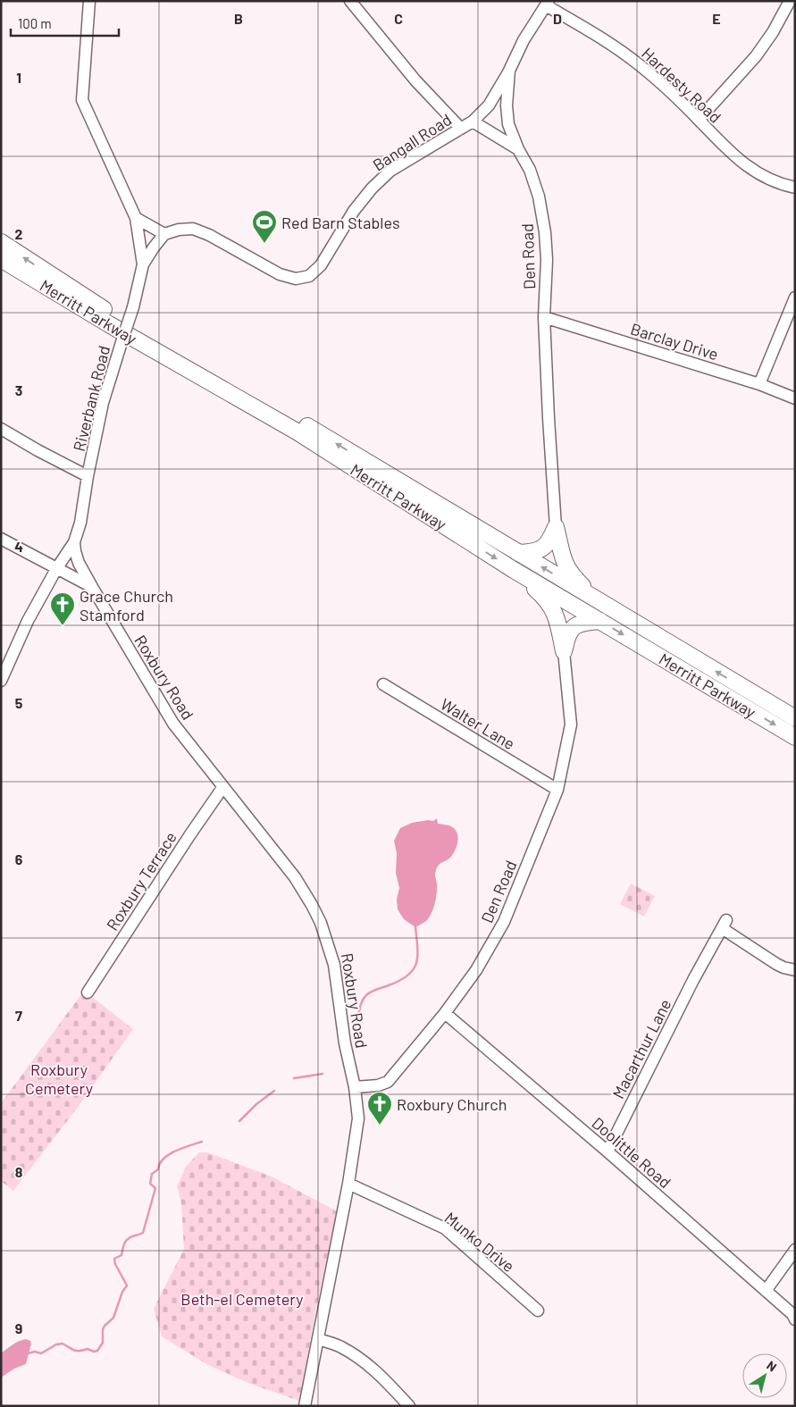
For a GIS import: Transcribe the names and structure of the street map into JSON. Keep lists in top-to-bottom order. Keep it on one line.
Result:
{"streets":{"highway":["Merritt Parkway"],"street":["Hardesty Road","Bangall Road","Den Road","Barclay Drive","Riverbank Road","Roxbury Road","Walter Lane","Roxbury Terrace","Macarthur Lane","Doolittle Road","Munko Drive"]},"crossings":[["Hardesty Road","Den Road"],["Bangall Road","Den Road"],["Bangall Road","Riverbank Road"],["Den Road","Barclay Drive"],["Den Road","Roxbury Road"],["Den Road","Walter Lane"],["Den Road","Doolittle Road"],["Riverbank Road","Roxbury Road"],["Roxbury Road","Roxbury Terrace"],["Roxbury Road","Munko Drive"],["Macarthur Lane","Doolittle Road"]],"parks":["Roxbury Cemetery","Beth-el Cemetery"],"places":{"sports":["Red Barn Stables"],"church":["Grace Church Stamford","Roxbury Church"]},"scale_bar":"100 m","north":"top right","grid":{"columns":["B","C","D","E"],"rows":["1","2","3","4","5","6","7","8","9"]}}
